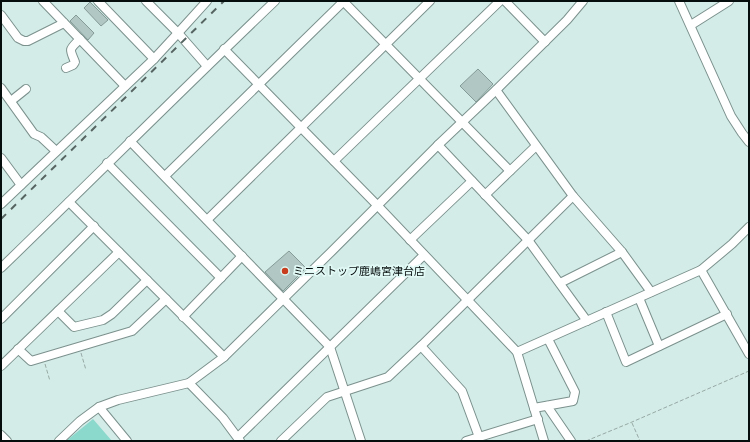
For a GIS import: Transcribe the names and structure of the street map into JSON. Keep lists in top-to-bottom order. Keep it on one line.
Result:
{"places":["ミニストップ鹿嶋宮津台店"]}
